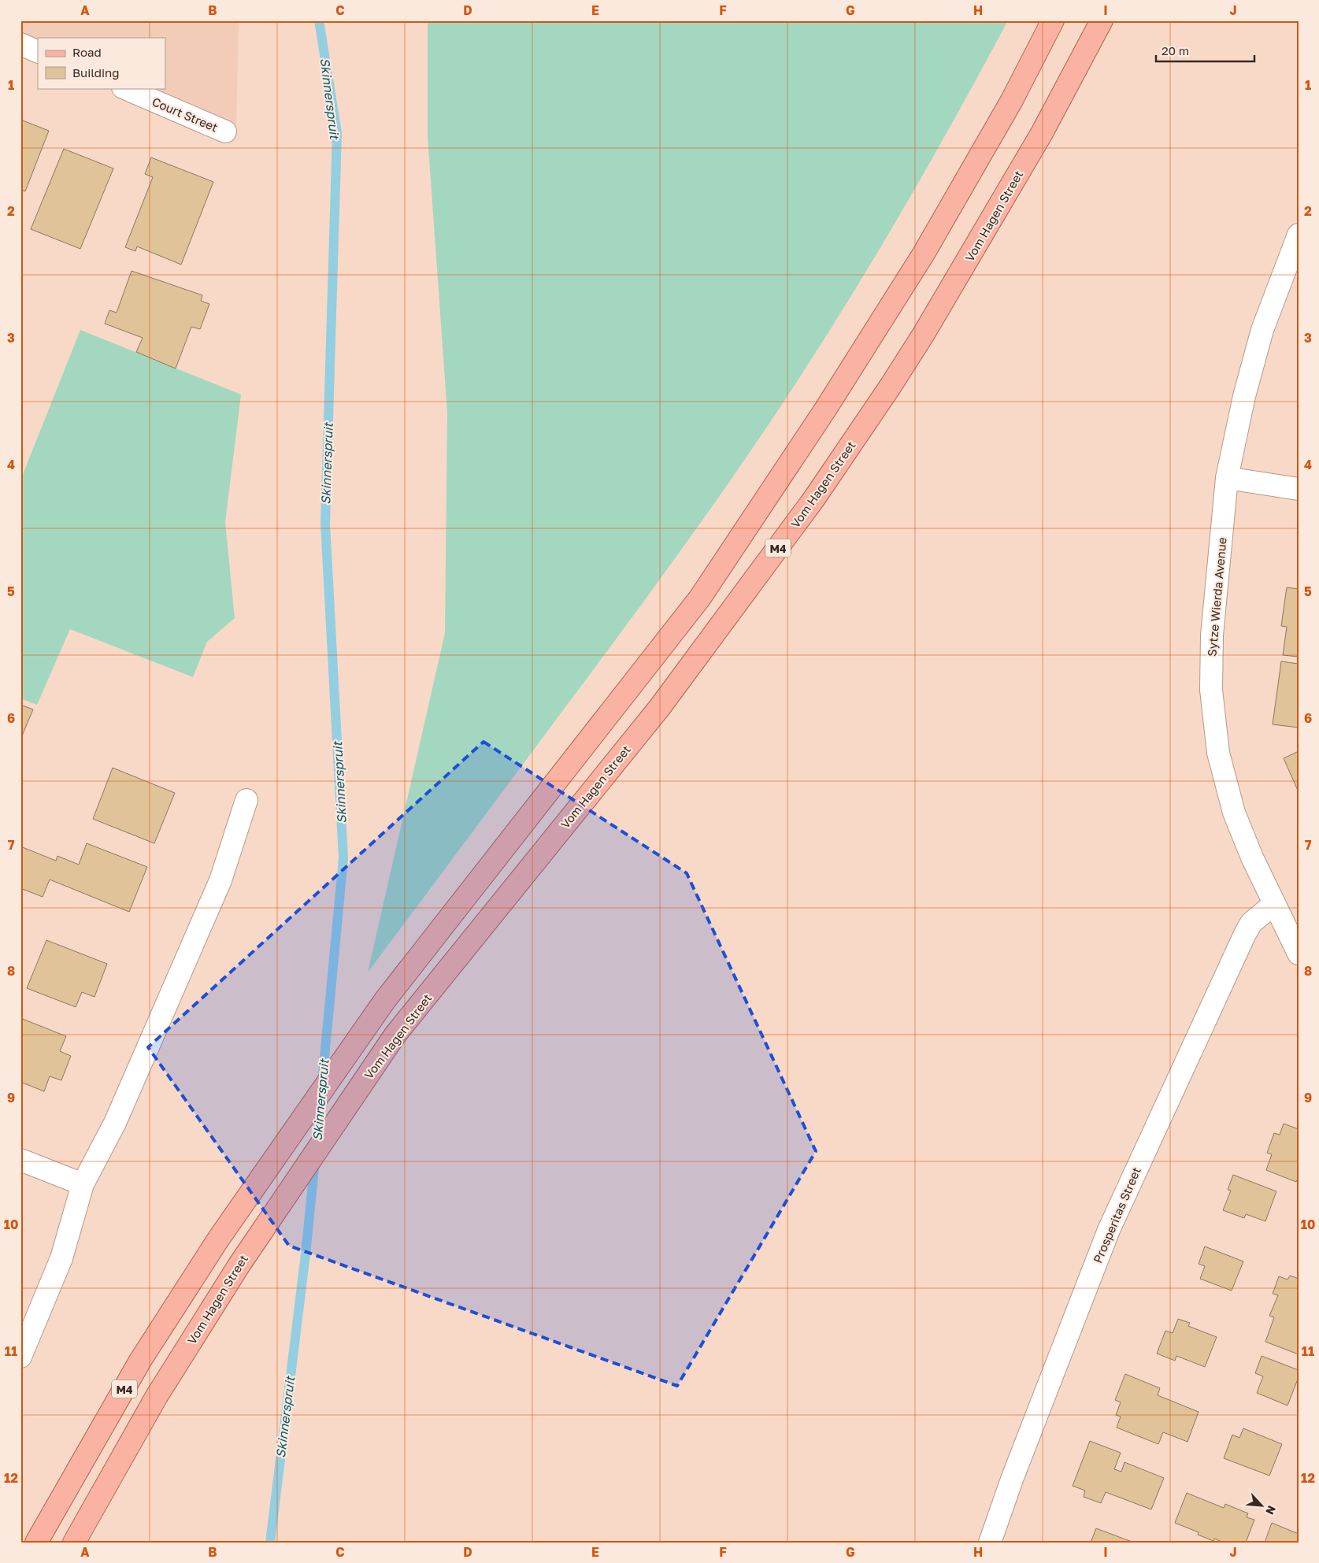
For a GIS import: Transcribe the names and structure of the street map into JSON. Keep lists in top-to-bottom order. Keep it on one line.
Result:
{"streets":{"main road":["Vom Hagen Street","M4"],"street":["Court Street","Sytze Wierda Avenue","Prosperitas Street"]},"crossings":[["Sytze Wierda Avenue","Prosperitas Street"]],"water":["Skinnerspruit"],"legend":["Road","Building"],"scale_bar":"20 m","north":"bottom right","grid":{"columns":["A","B","C","D","E","F","G","H","I","J"],"rows":["1","2","3","4","5","6","7","8","9","10","11","12"]}}
